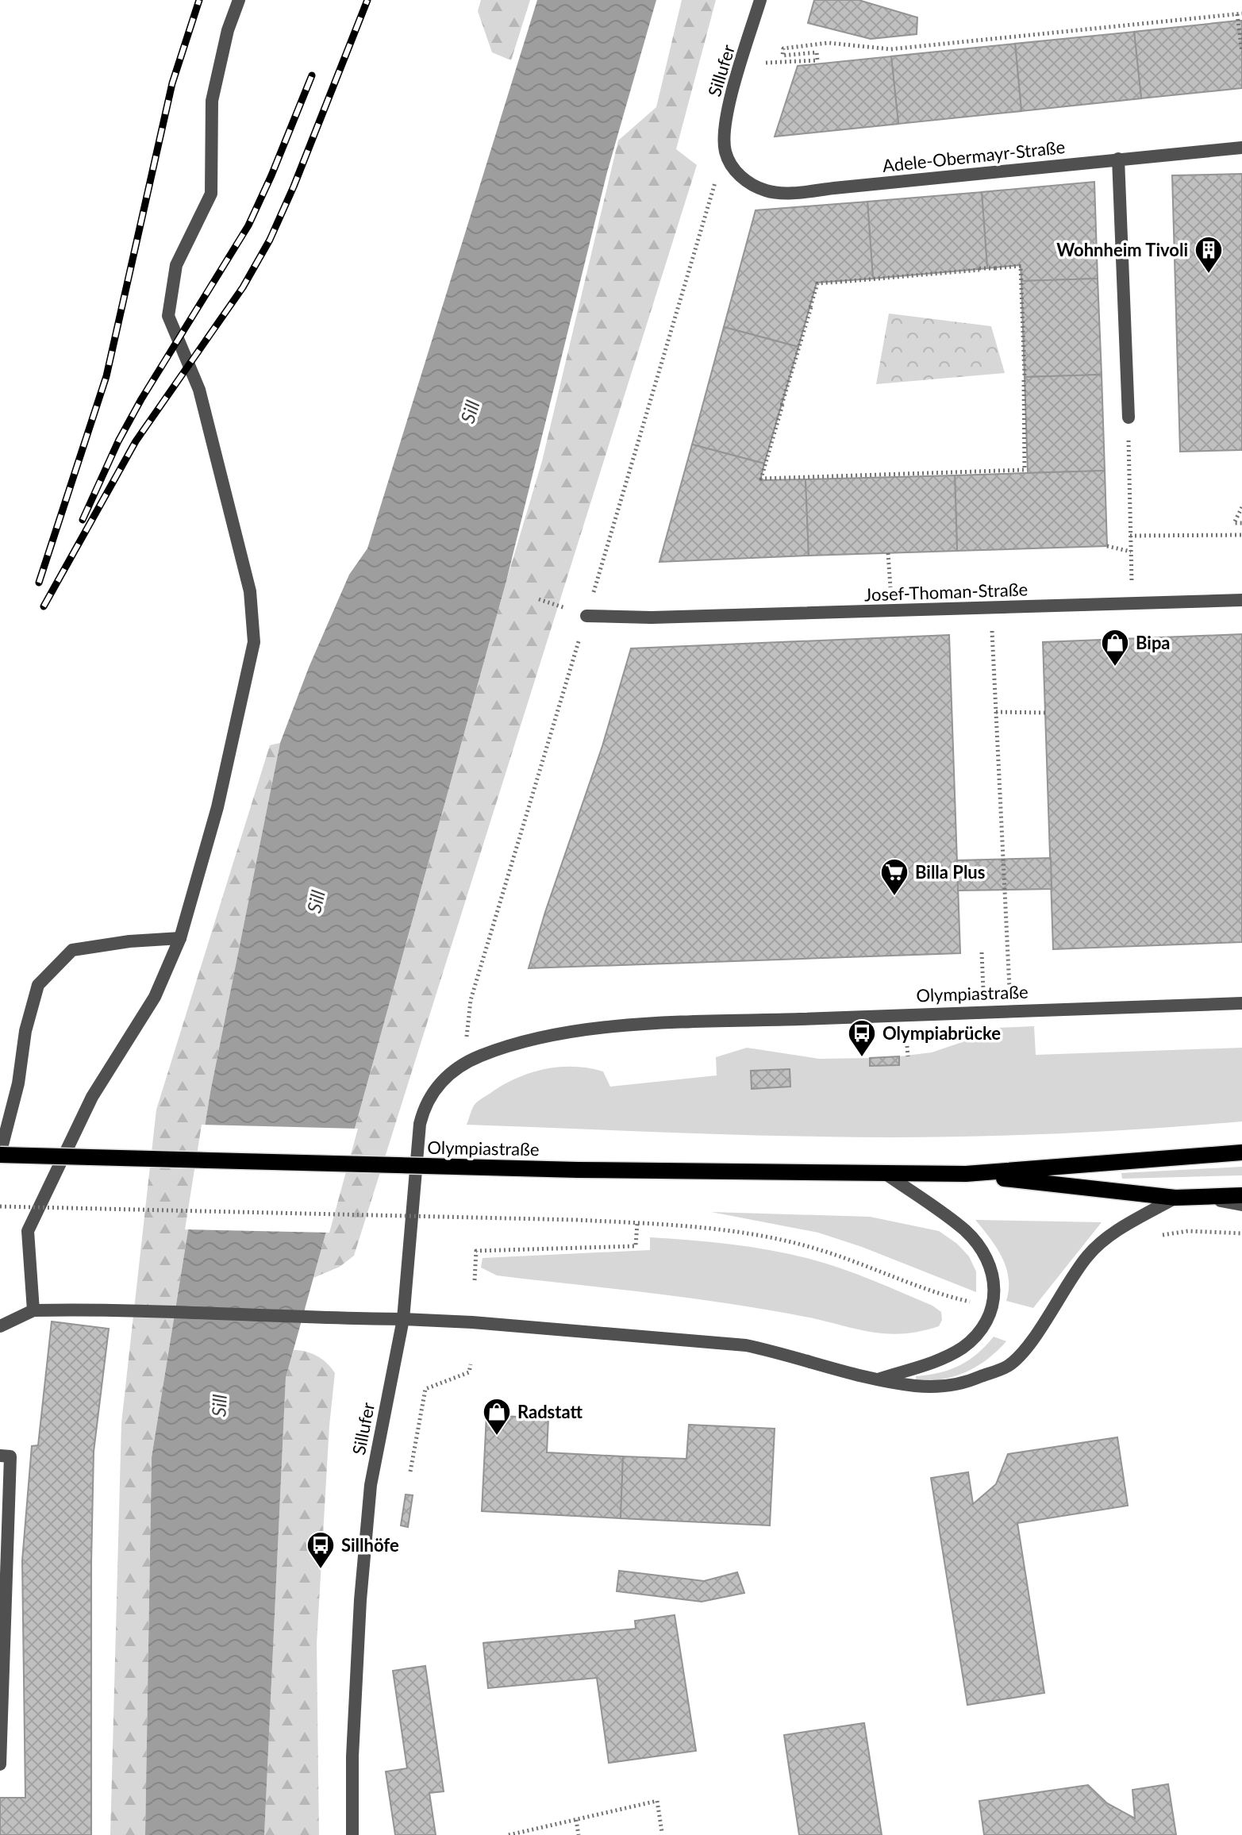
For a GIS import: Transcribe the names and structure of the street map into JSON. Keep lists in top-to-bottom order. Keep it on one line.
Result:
{"streets":{"main road":["Olympiastraße"],"street":["Sillufer","Adele-Obermayr-Straße","Josef-Thoman-Straße"]},"crossings":[["Sillufer","Adele-Obermayr-Straße"],["Sillufer","Olympiastraße"]],"water":["Sill"],"places":{"building":["Wohnheim Tivoli"],"shop":["Bipa","Radstatt"],"supermarket":["Billa Plus"],"bus stop":["Olympiabrücke","Sillhöfe"]}}
